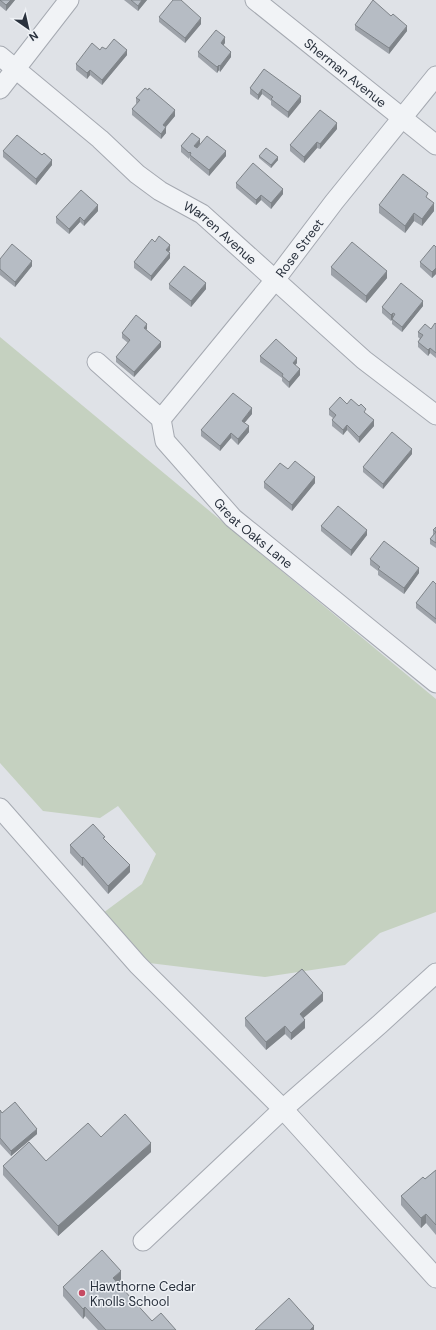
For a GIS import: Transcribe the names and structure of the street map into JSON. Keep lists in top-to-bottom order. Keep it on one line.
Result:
{"streets":{"street":["Sherman Avenue","Warren Avenue","Rose Street","Great Oaks Lane"]},"crossings":[["Sherman Avenue","Rose Street"],["Warren Avenue","Rose Street"],["Rose Street","Great Oaks Lane"]],"places":["Hawthorne Cedar Knolls School"],"north":"bottom right"}
